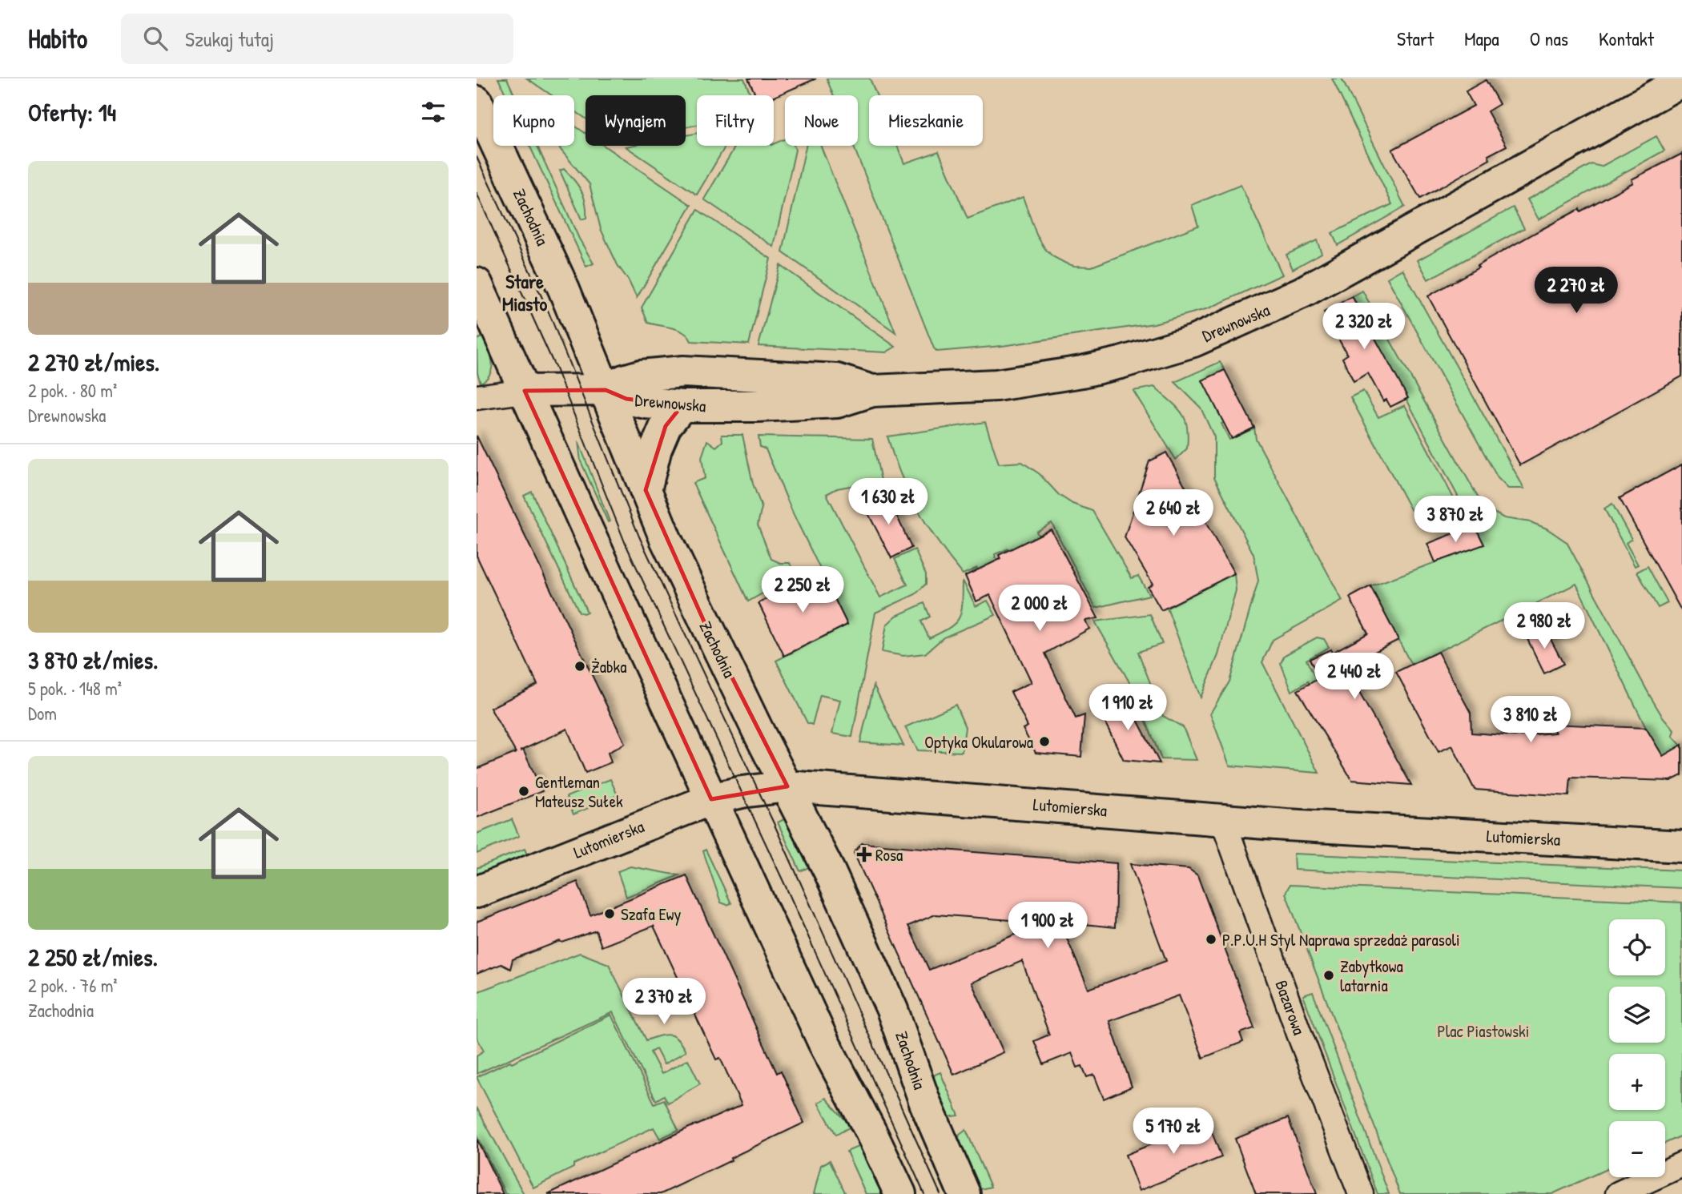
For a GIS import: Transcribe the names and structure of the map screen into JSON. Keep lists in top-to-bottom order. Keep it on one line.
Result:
{"streets":{"main road":["Zachodnia","Drewnowska","Lutomierska"],"street":["Bazarowa"]},"crossings":[["Zachodnia","Drewnowska"],["Zachodnia","Lutomierska"],["Lutomierska","Bazarowa"]],"districts":["Stare Miasto"],"parks":["Plac Piastowski"],"places":{"other":["Żabka","Optyka Okularowa","Gentleman Mateusz Sułek","Szafa Ewy","P.P.U.H Styl Naprawa sprzedaż parasoli","Zabytkowa latarnia"],"health":["Rosa"]},"page":{"header":"Habito","search":"Szukaj tutaj","nav":["Start","Mapa","O nas","Kontakt"],"heading":"Oferty: 14","chip":["Kupno","Wynajem","Filtry","Nowe","Mieszkanie"],"list":[{"name":"2 270 zł/mies.","note":"2 pok. · 80 m² · Drewnowska"},{"name":"3 870 zł/mies.","note":"5 pok. · 148 m² · Dom"},{"name":"2 250 zł/mies.","note":"2 pok. · 76 m² · Zachodnia"}],"price":["2 270 zł","2 320 zł","1 630 zł","2 640 zł","3 870 zł","2 250 zł","2 000 zł","2 980 zł","2 440 zł","1 910 zł","3 810 zł","1 900 zł","2 370 zł","5 170 zł"],"map_buttons":["+","−"]}}
